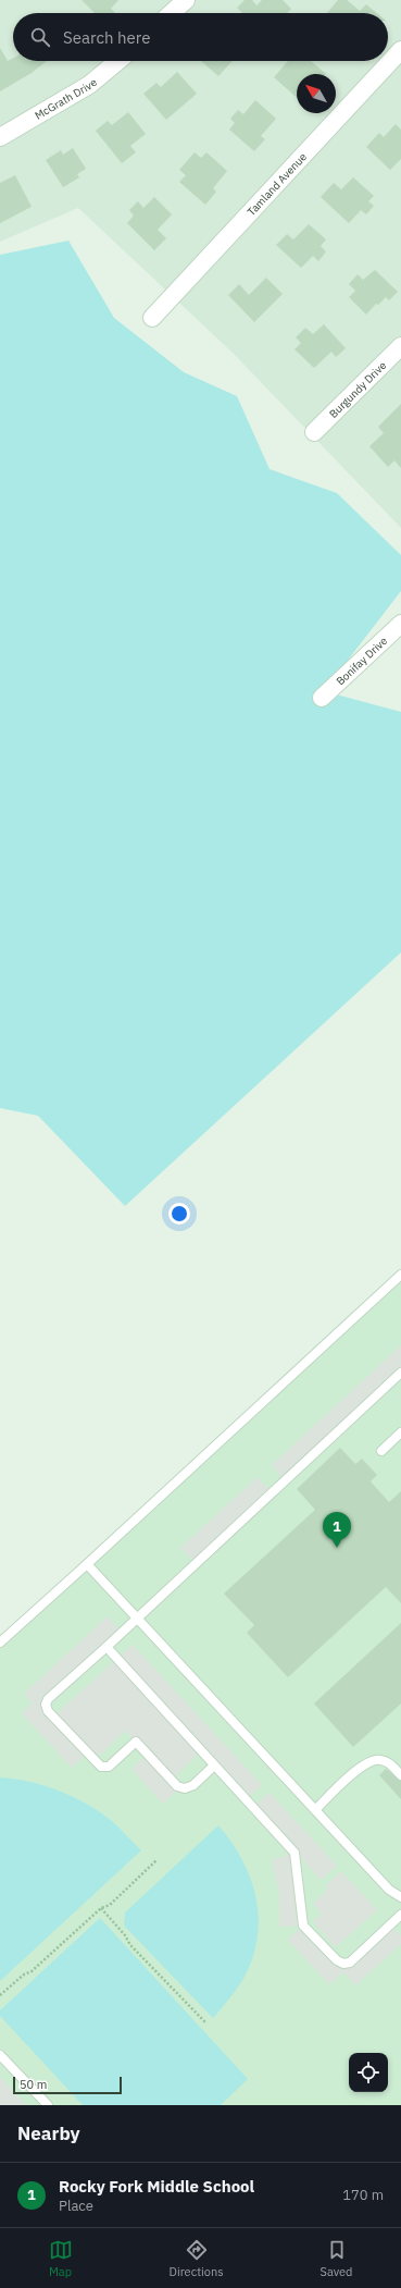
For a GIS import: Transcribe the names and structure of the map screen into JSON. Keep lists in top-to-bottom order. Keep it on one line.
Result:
{"streets":{"street":["McGrath Drive","Tamland Avenue","Burgundy Drive","Bonifay Drive"]},"scale_bar":"50 m","north":"top left","page":{"search":"Search here","pins":"1","scale":"50 m","heading":"Nearby","list":[{"mark":"1","name":"Rocky Fork Middle School","note":"Place","value":"170 m"}],"nav":["Map","Directions","Saved"]}}
